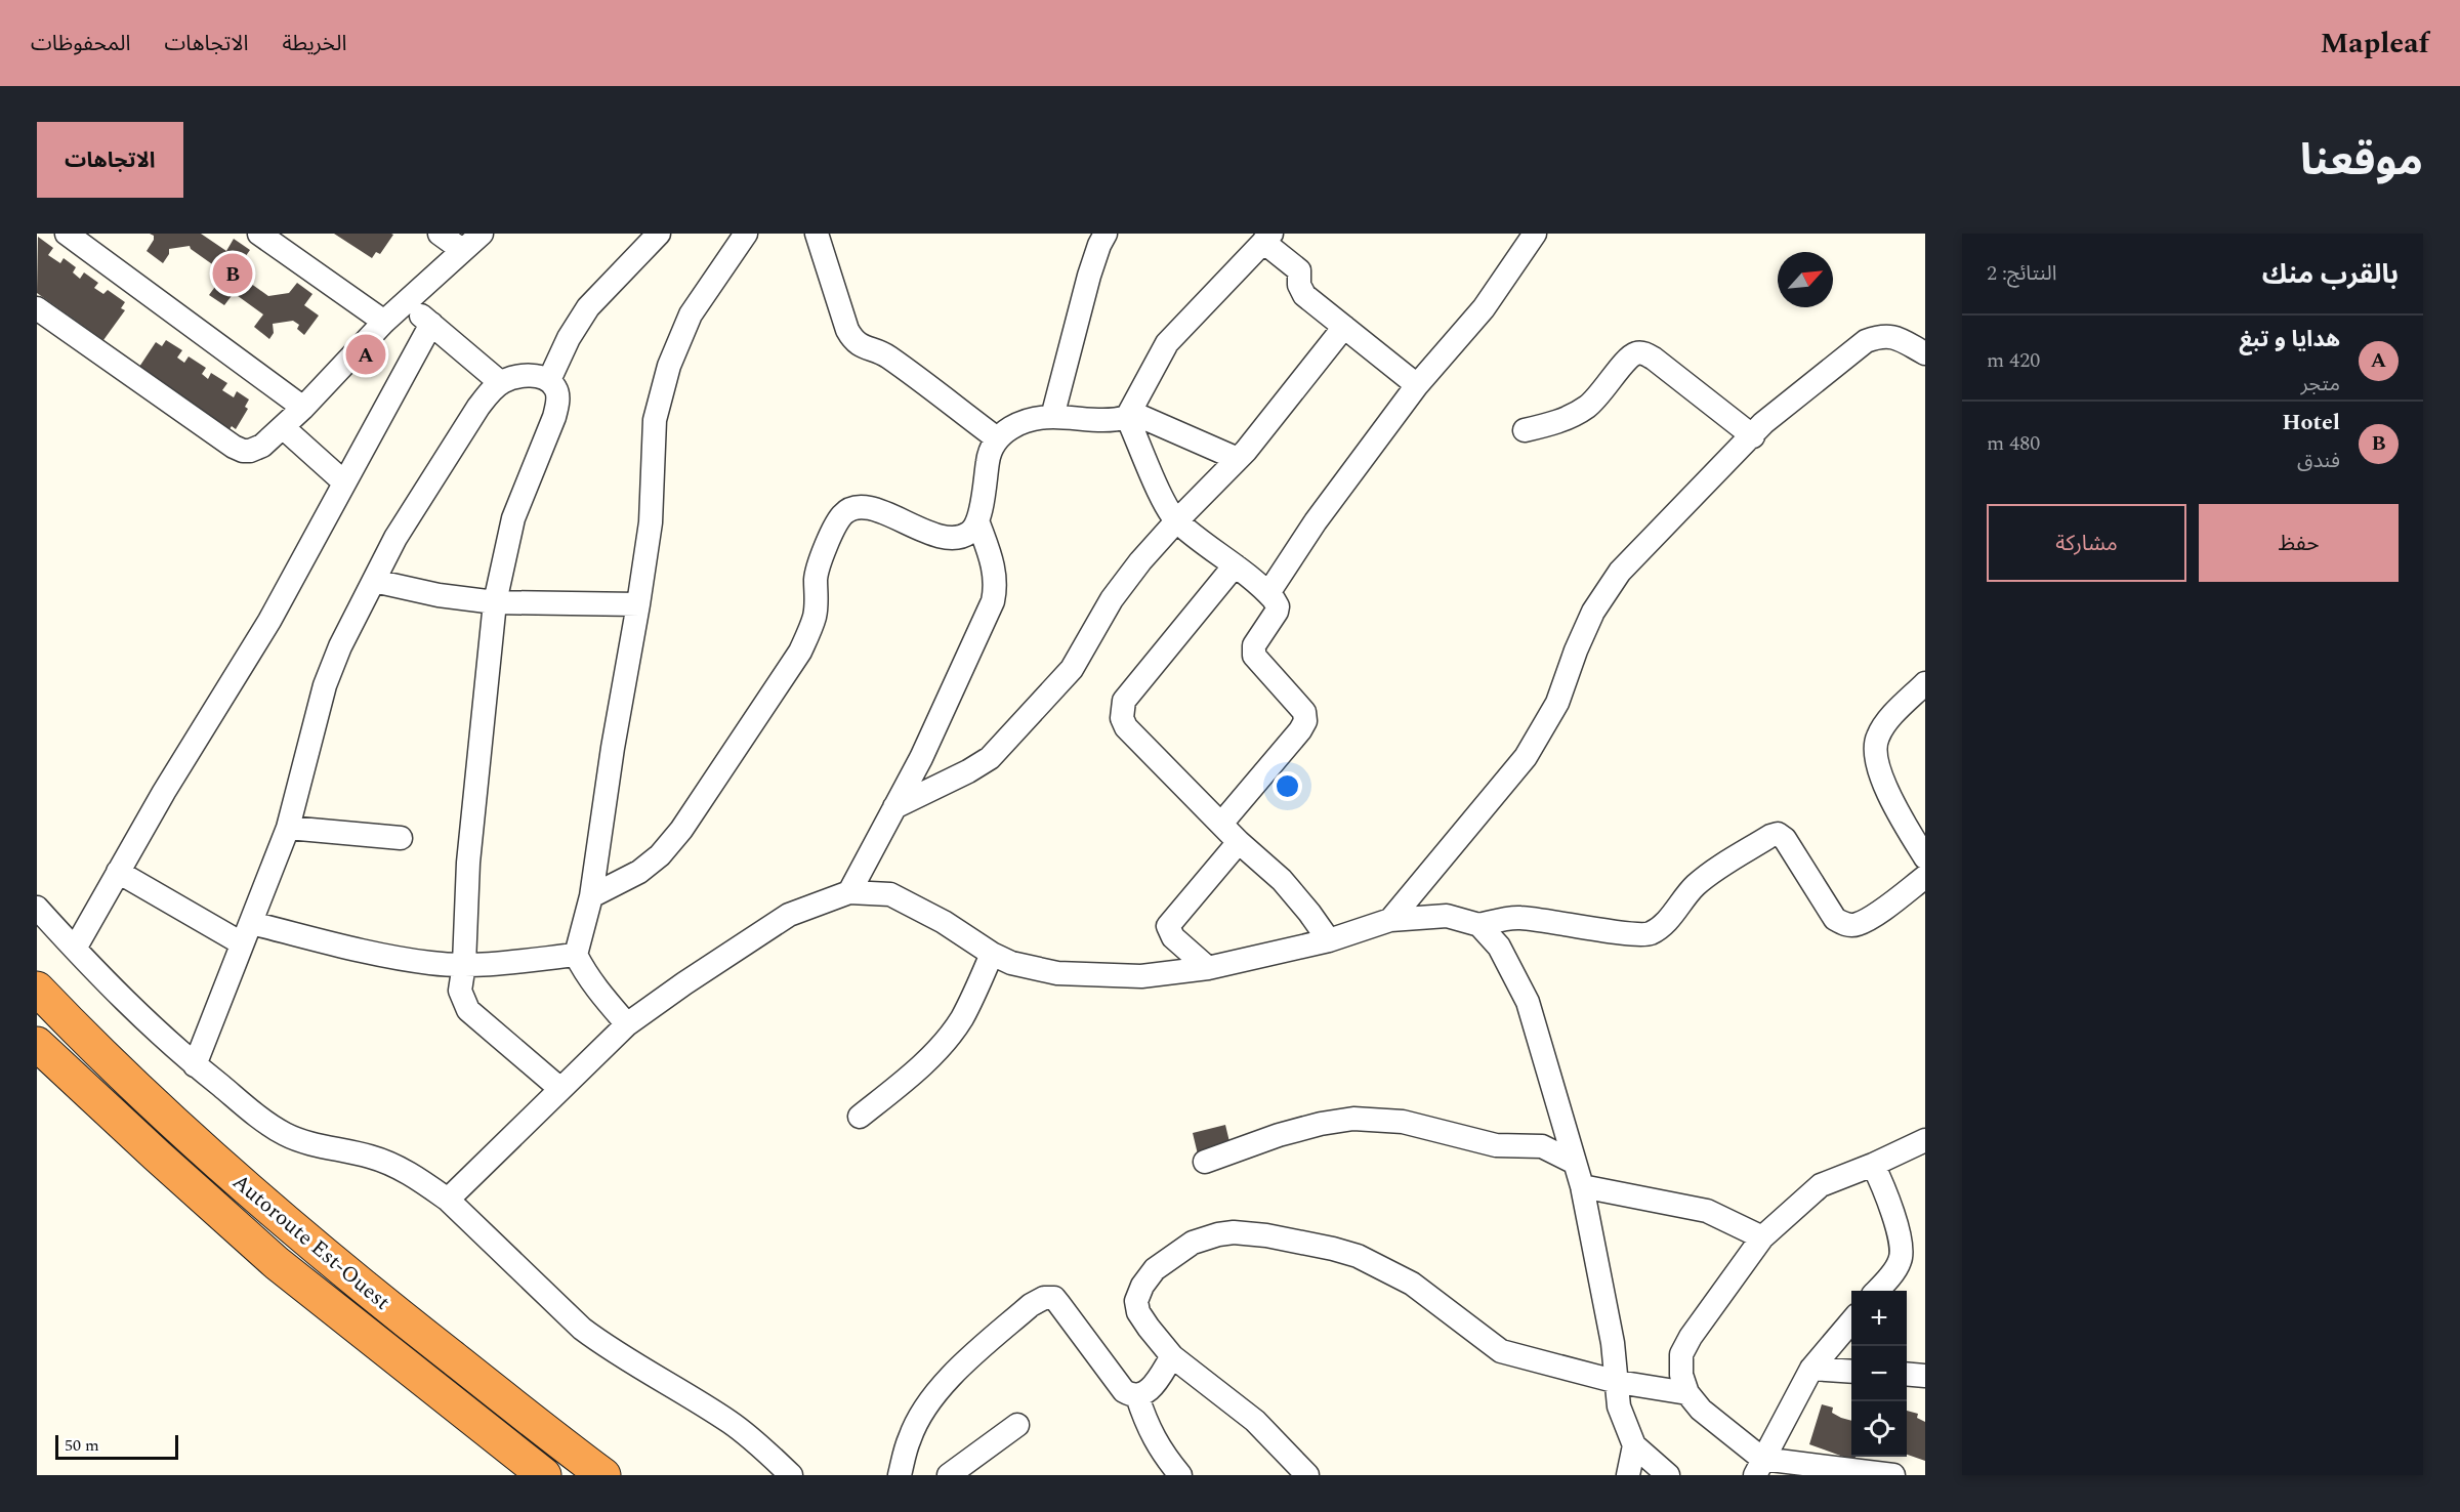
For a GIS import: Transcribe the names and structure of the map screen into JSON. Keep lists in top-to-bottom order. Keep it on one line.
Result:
{"streets":{"highway":["Autoroute Est-Ouest"]},"scale_bar":"50 m","north":"top right","page":{"header":"Mapleaf","nav":["الخريطة","الاتجاهات","المحفوظات"],"title":"موقعنا","buttons":["الاتجاهات",["حفظ","مشاركة"]],"heading":["بالقرب منك","النتائج: 2"],"pins":["B","A"],"list":[{"mark":"A","name":"هدايا و تبغ","note":"متجر","value":"420 m"},{"mark":"B","name":"Hotel","note":"فندق","value":"480 m"}],"map_buttons":["+","−"],"scale":"50 m"}}
